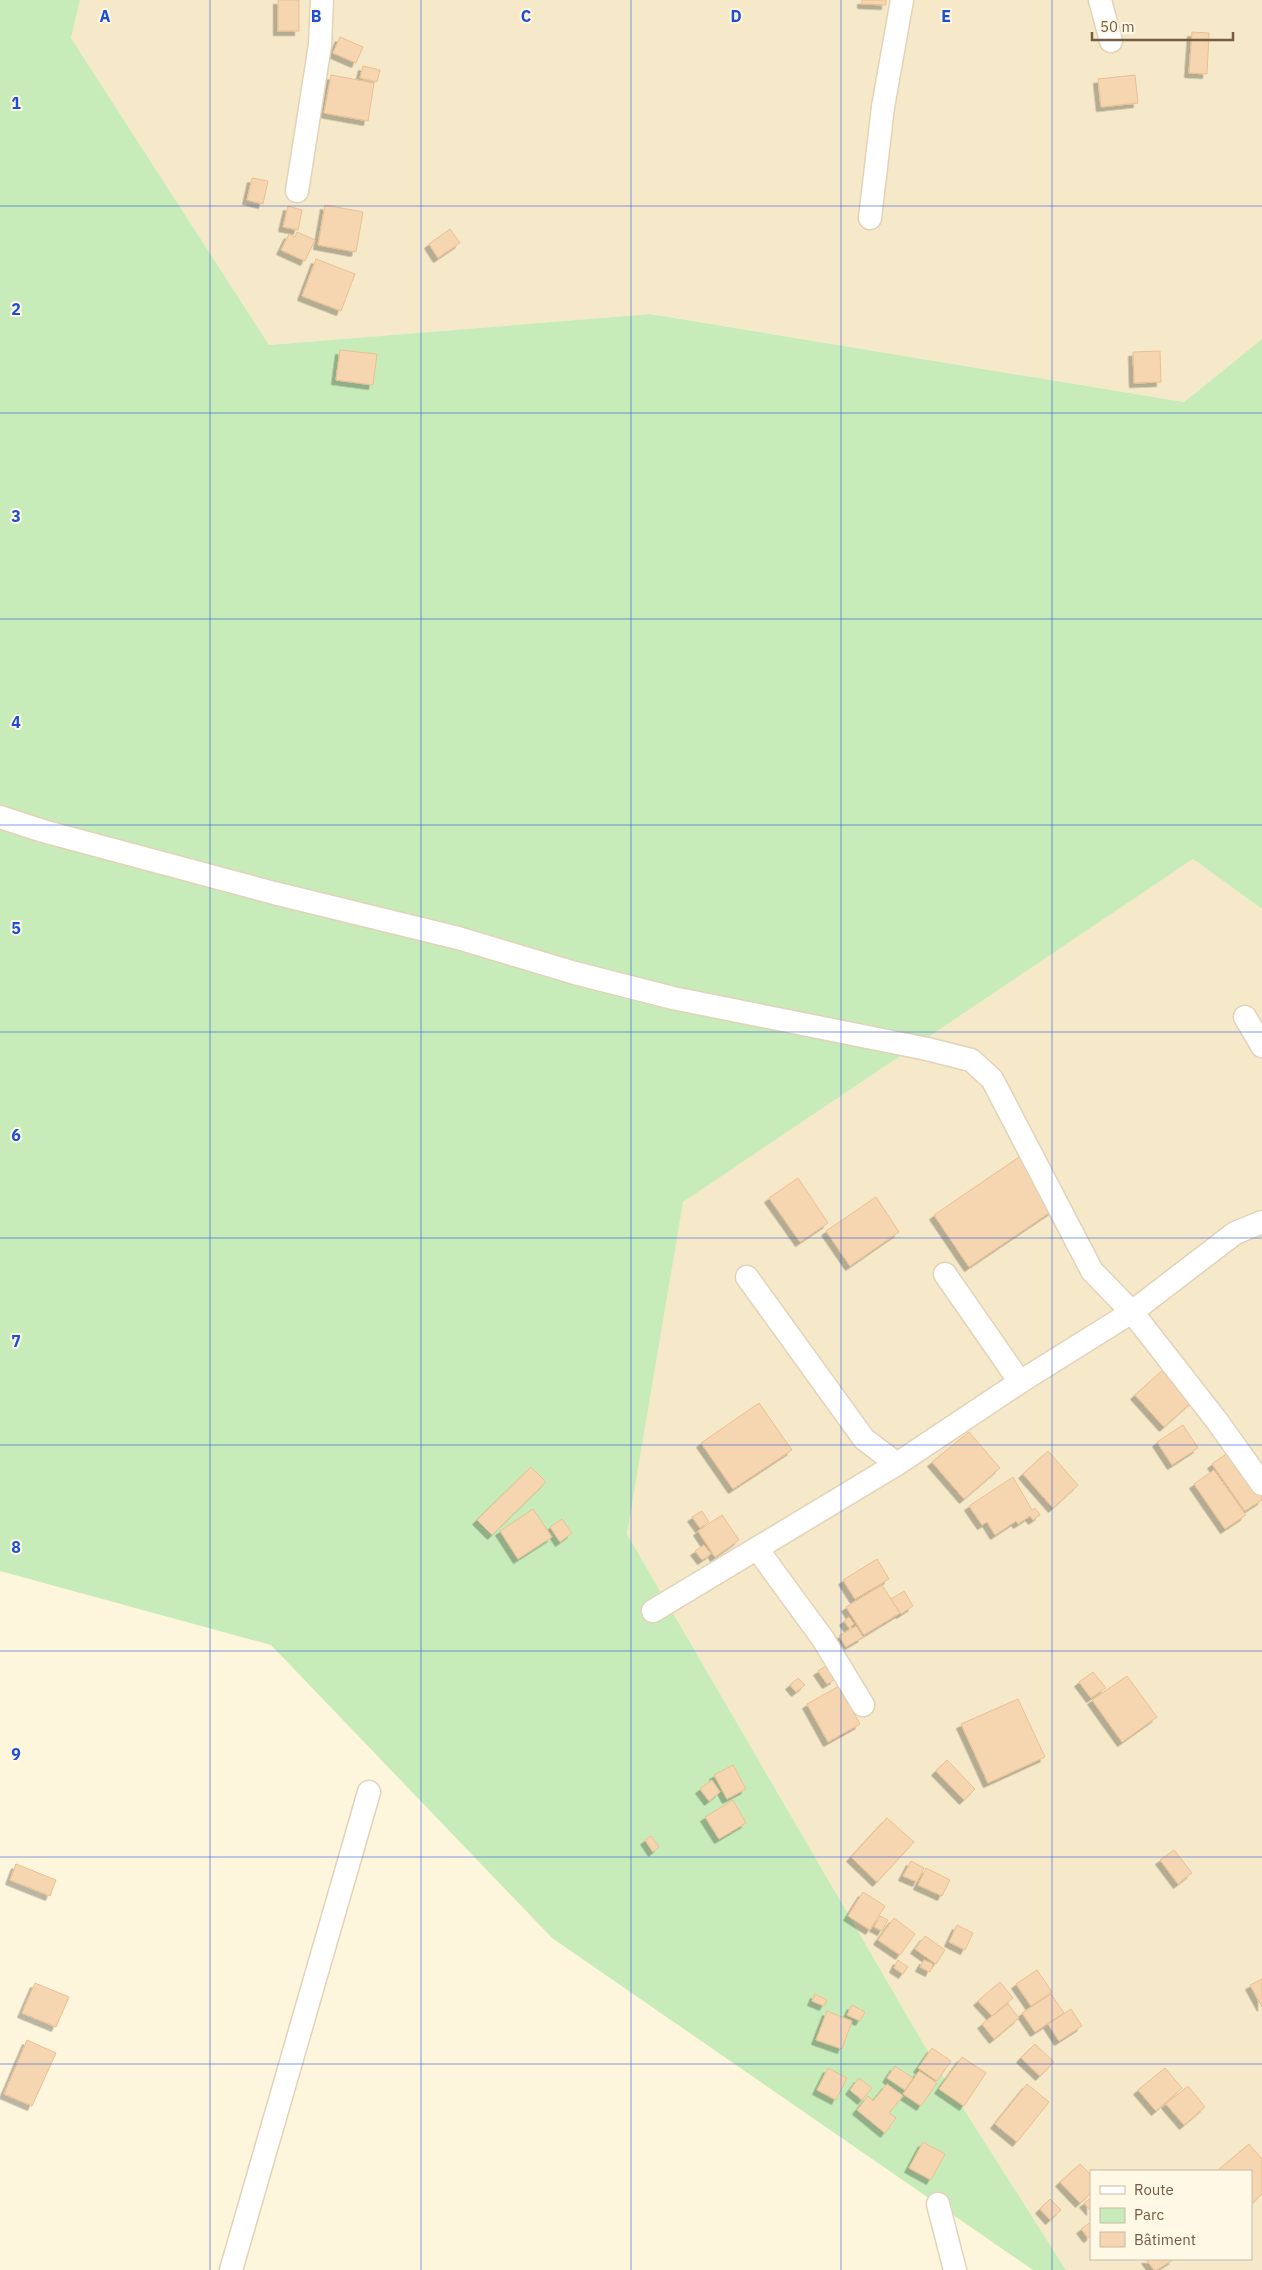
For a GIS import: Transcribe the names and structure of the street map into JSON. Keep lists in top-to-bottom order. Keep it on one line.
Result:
{"legend":["Route","Parc","Bâtiment"],"scale_bar":"50 m","grid":{"columns":["A","B","C","D","E"],"rows":["1","2","3","4","5","6","7","8","9"]}}
